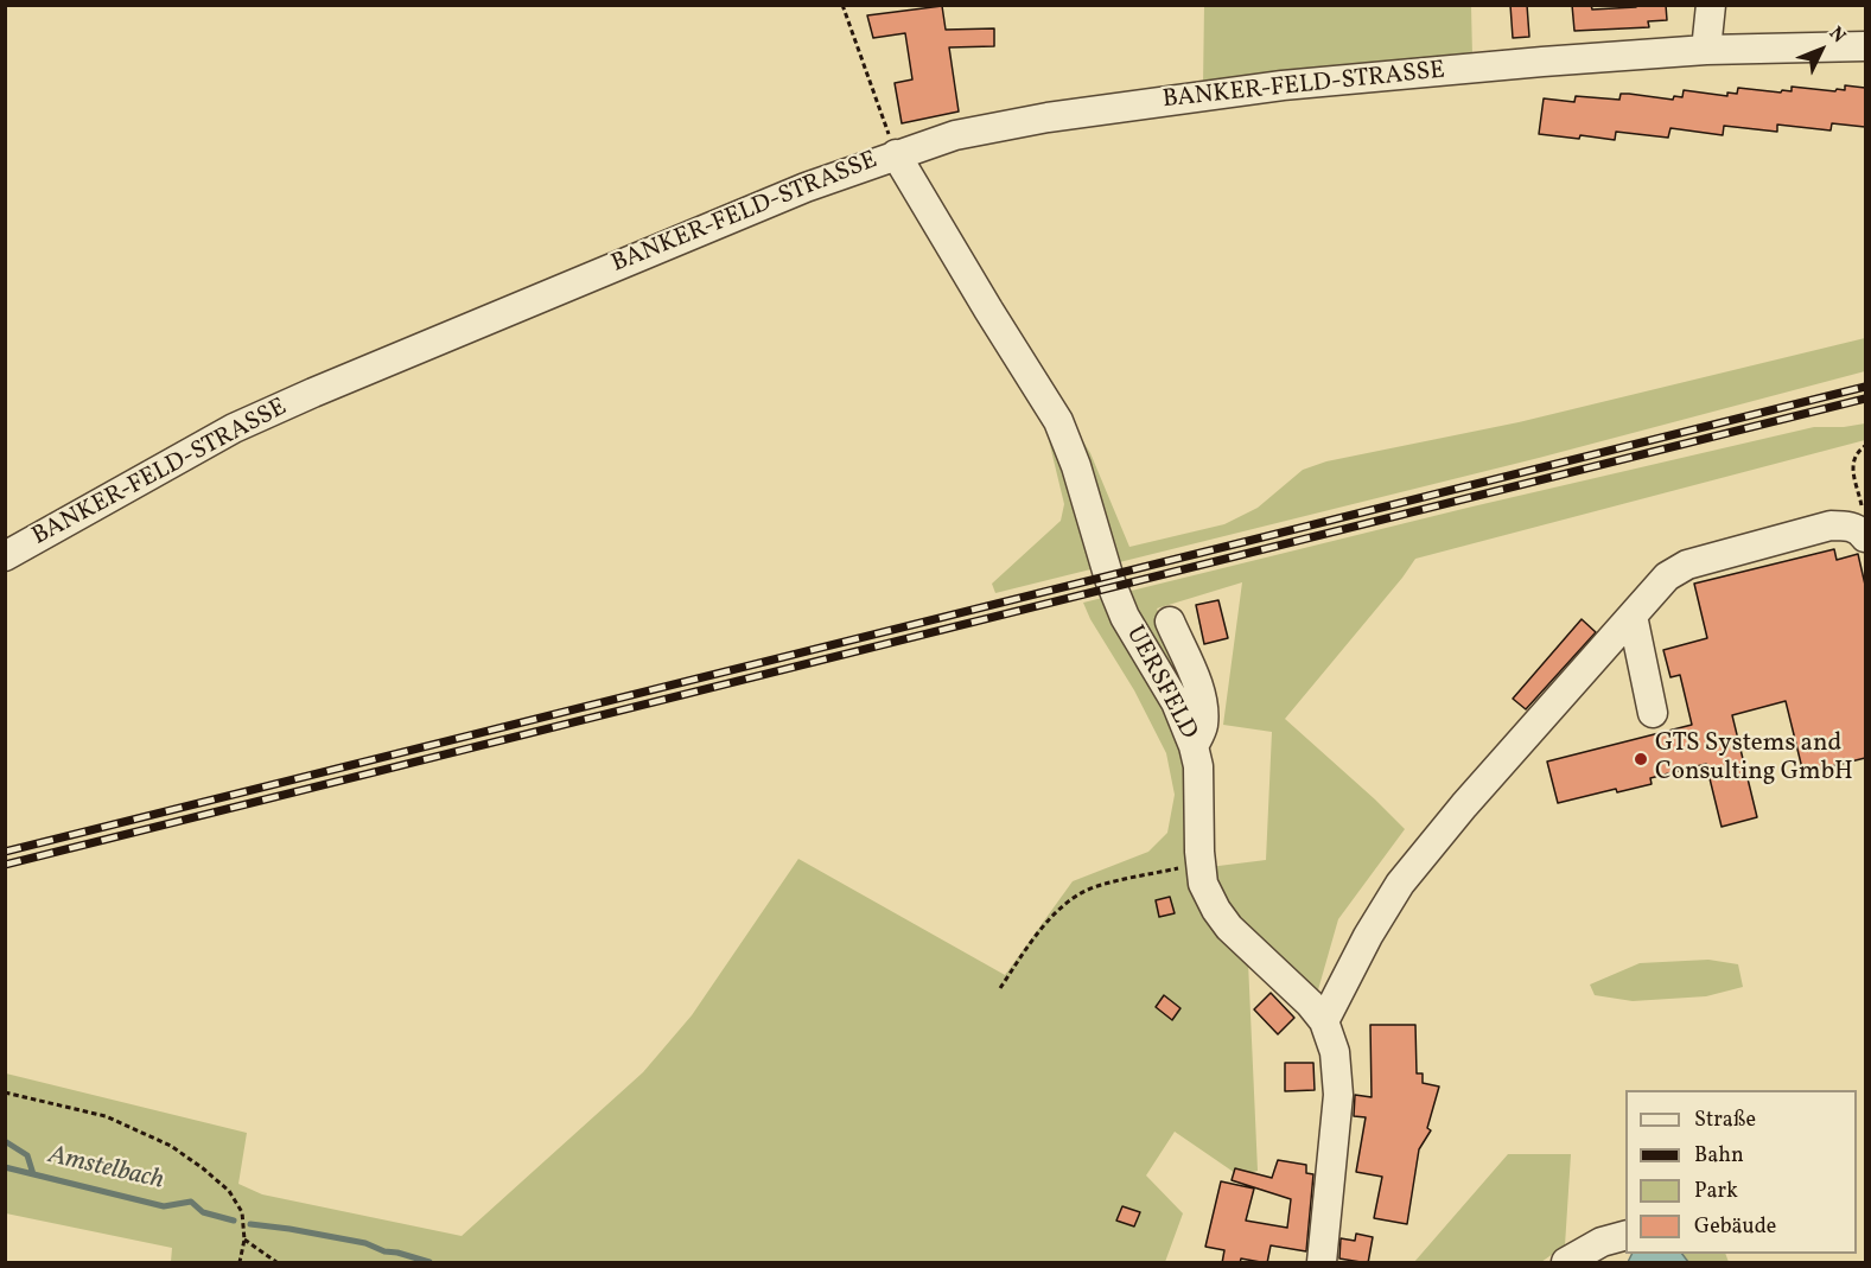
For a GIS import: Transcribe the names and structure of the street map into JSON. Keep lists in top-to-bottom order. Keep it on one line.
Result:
{"streets":{"street":["BANKER-FELD-STRASSE","UERSFELD"]},"crossings":[["BANKER-FELD-STRASSE","UERSFELD"]],"water":["Amstelbach"],"places":["GTS Systems and Consulting GmbH"],"legend":["Straße","Bahn","Park","Gebäude"],"north":"top right"}
